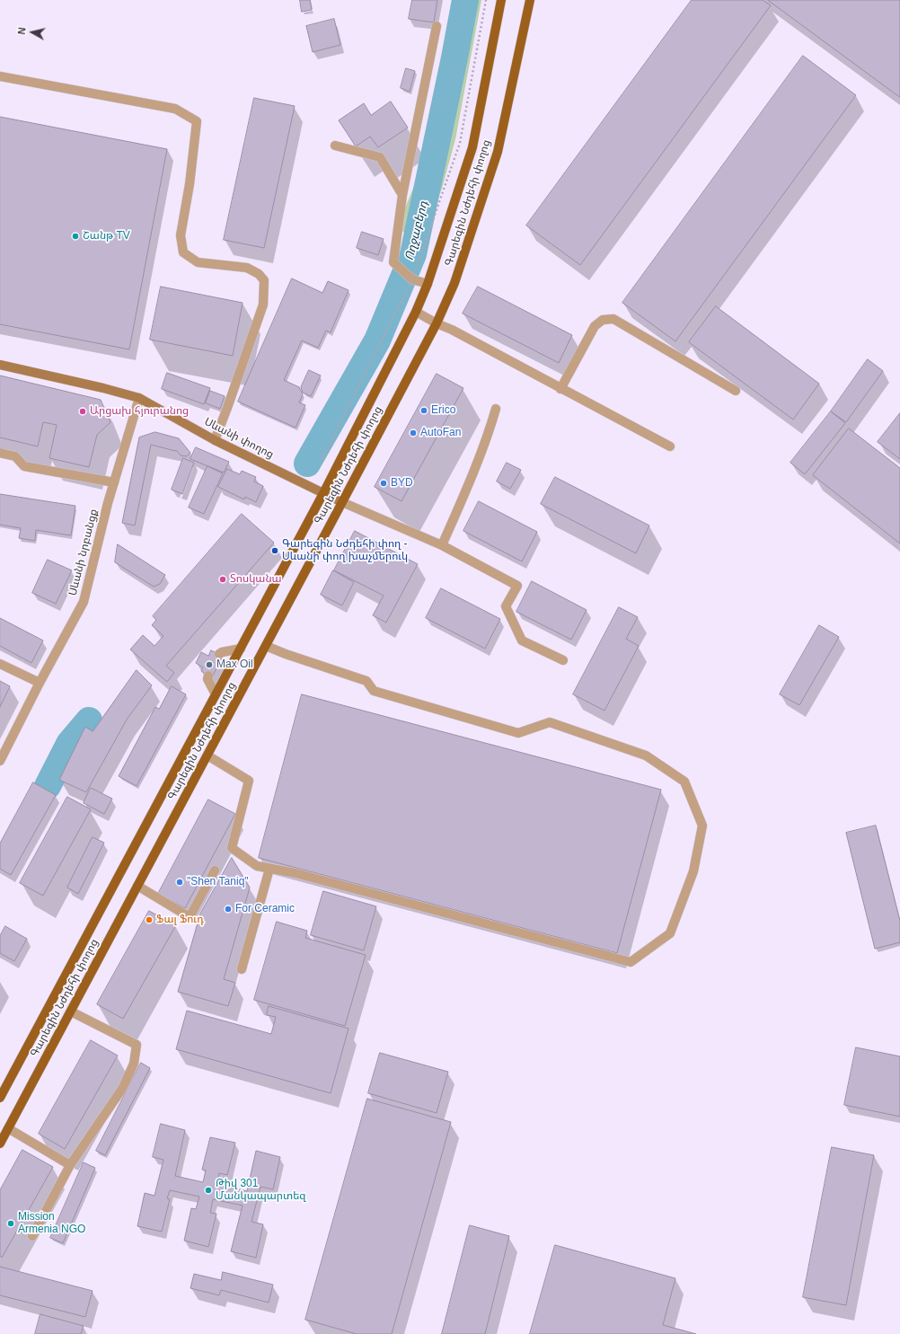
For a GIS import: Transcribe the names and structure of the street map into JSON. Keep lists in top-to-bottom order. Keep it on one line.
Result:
{"streets":{"main road":["Գարեգին Նժդեհի փողոց"],"street":["Սևանի փողոց","Սևանի նրբանցք"]},"crossings":[["Գարեգին Նժդեհի փողոց","Սևանի փողոց"],["Սևանի փողոց","Սևանի նրբանցք"]],"water":["Ողջաբերդ"],"places":["Շանթ TV","Erico","Արցախ հյուրանոց","AutoFan","BYD","Գարեգին Նժդեհի փող - Սևանի փող խաչմերուկ","Տոսկանա","Max Oil","\"Shen Taniq\"","For Ceramic","Ֆալ Ֆուդ","Թիվ 301 Մանկապարտեզ","Mission Armenia NGO"],"north":"left"}
